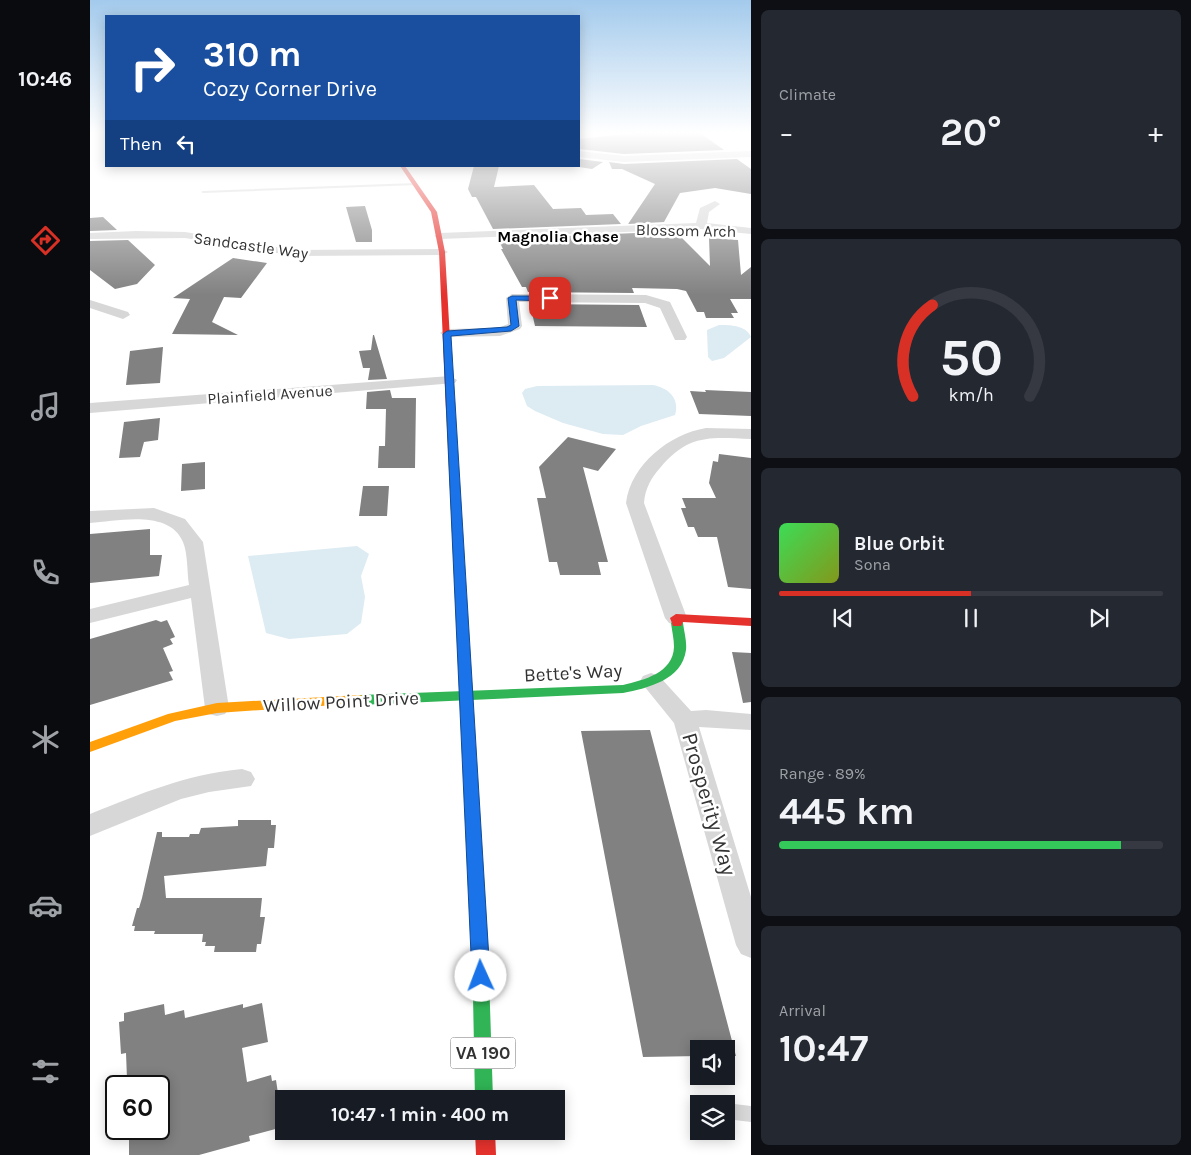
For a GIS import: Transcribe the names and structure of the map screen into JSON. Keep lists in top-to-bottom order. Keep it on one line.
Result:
{"streets":{"main road":["Bette's Way","Willow Point Drive","VA 190"],"street":["Blossom Arch","Sandcastle Way","Plainfield Avenue","Prosperity Way"]},"crossings":[["Blossom Arch","VA 190"],["Sandcastle Way","VA 190"],["Plainfield Avenue","VA 190"],["Bette's Way","Willow Point Drive"],["Bette's Way","Prosperity Way"],["Bette's Way","VA 190"],["Willow Point Drive","VA 190"]],"districts":["Magnolia Chase"],"page":{"tabs":"10:46","tile":["Climate",["Range · 89%","445 km"],["Arrival","10:47"]],"turn":["310 m","Cozy Corner Drive"],"heat":["−","20°","+"],"then":"Then","song":["Blue Orbit","Sona"],"limit":"60","trip":"10:47 · 1 min · 400 m","gauge":["50","km/h"]}}
